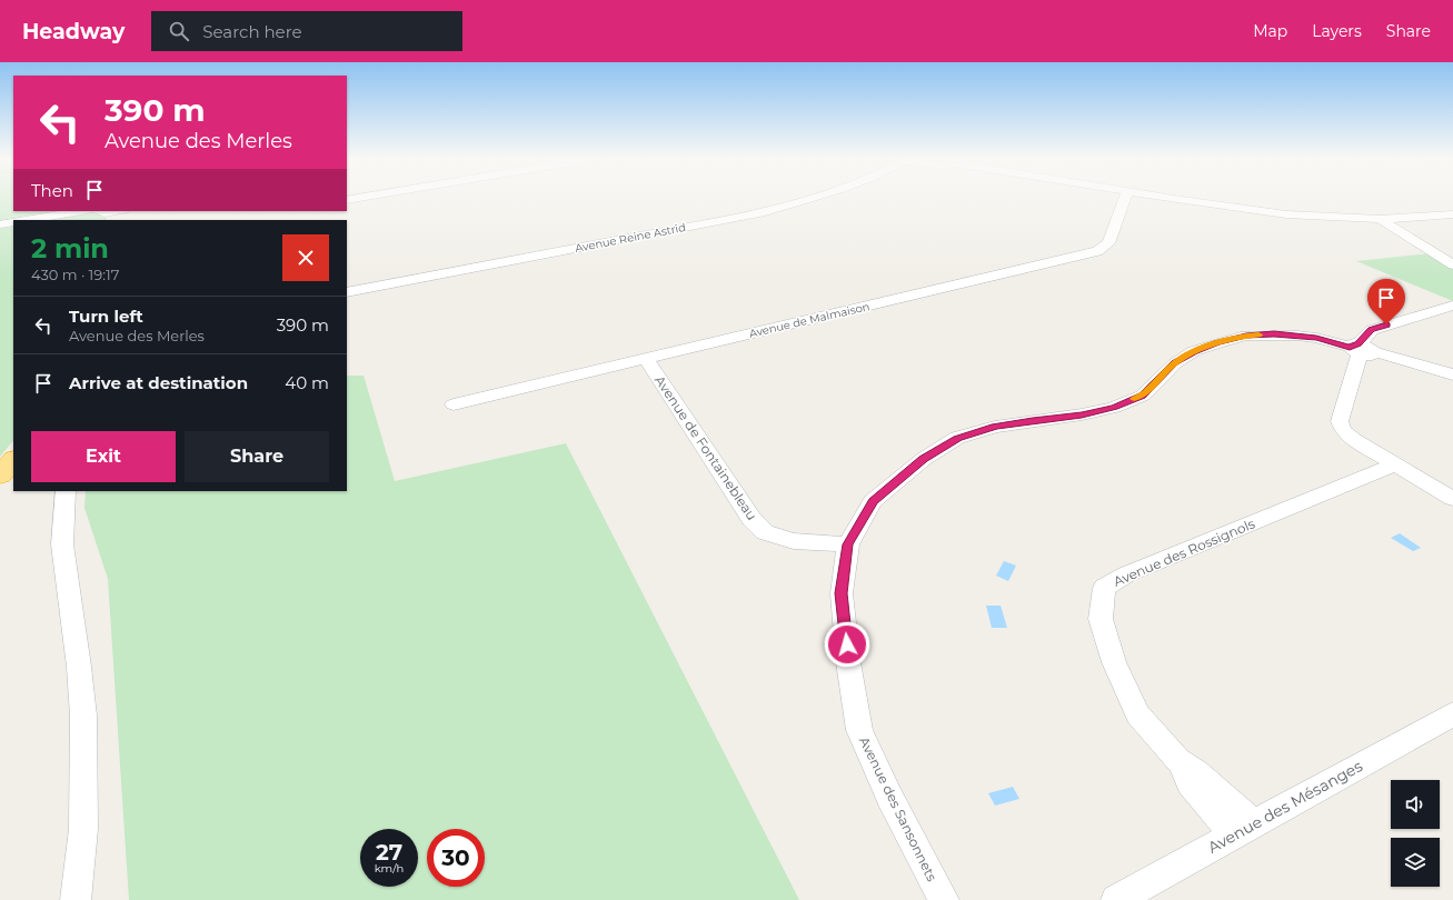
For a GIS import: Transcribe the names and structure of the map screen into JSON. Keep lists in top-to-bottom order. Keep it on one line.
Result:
{"streets":{"street":["Avenue Reine Astrid","Avenue de Malmaison","Avenue de Fontainebleau","Avenue des Rossignols","Avenue des Mésanges","Avenue des Sansonnets"]},"crossings":[["Avenue de Malmaison","Avenue de Fontainebleau"],["Avenue de Fontainebleau","Avenue des Sansonnets"],["Avenue des Rossignols","Avenue des Mésanges"]],"page":{"header":"Headway","search":"Search here","nav":["Map","Layers","Share"],"turn":["390 m","Avenue des Merles"],"then":"Then","heading":["2 min","430 m · 19:17"],"list":[{"name":"Turn left","note":"Avenue des Merles","value":"390 m"},{"name":"Arrive at destination","value":"40 m"}],"buttons":["Exit","Share"],"speed":"27 km/h","limit":"30"}}
